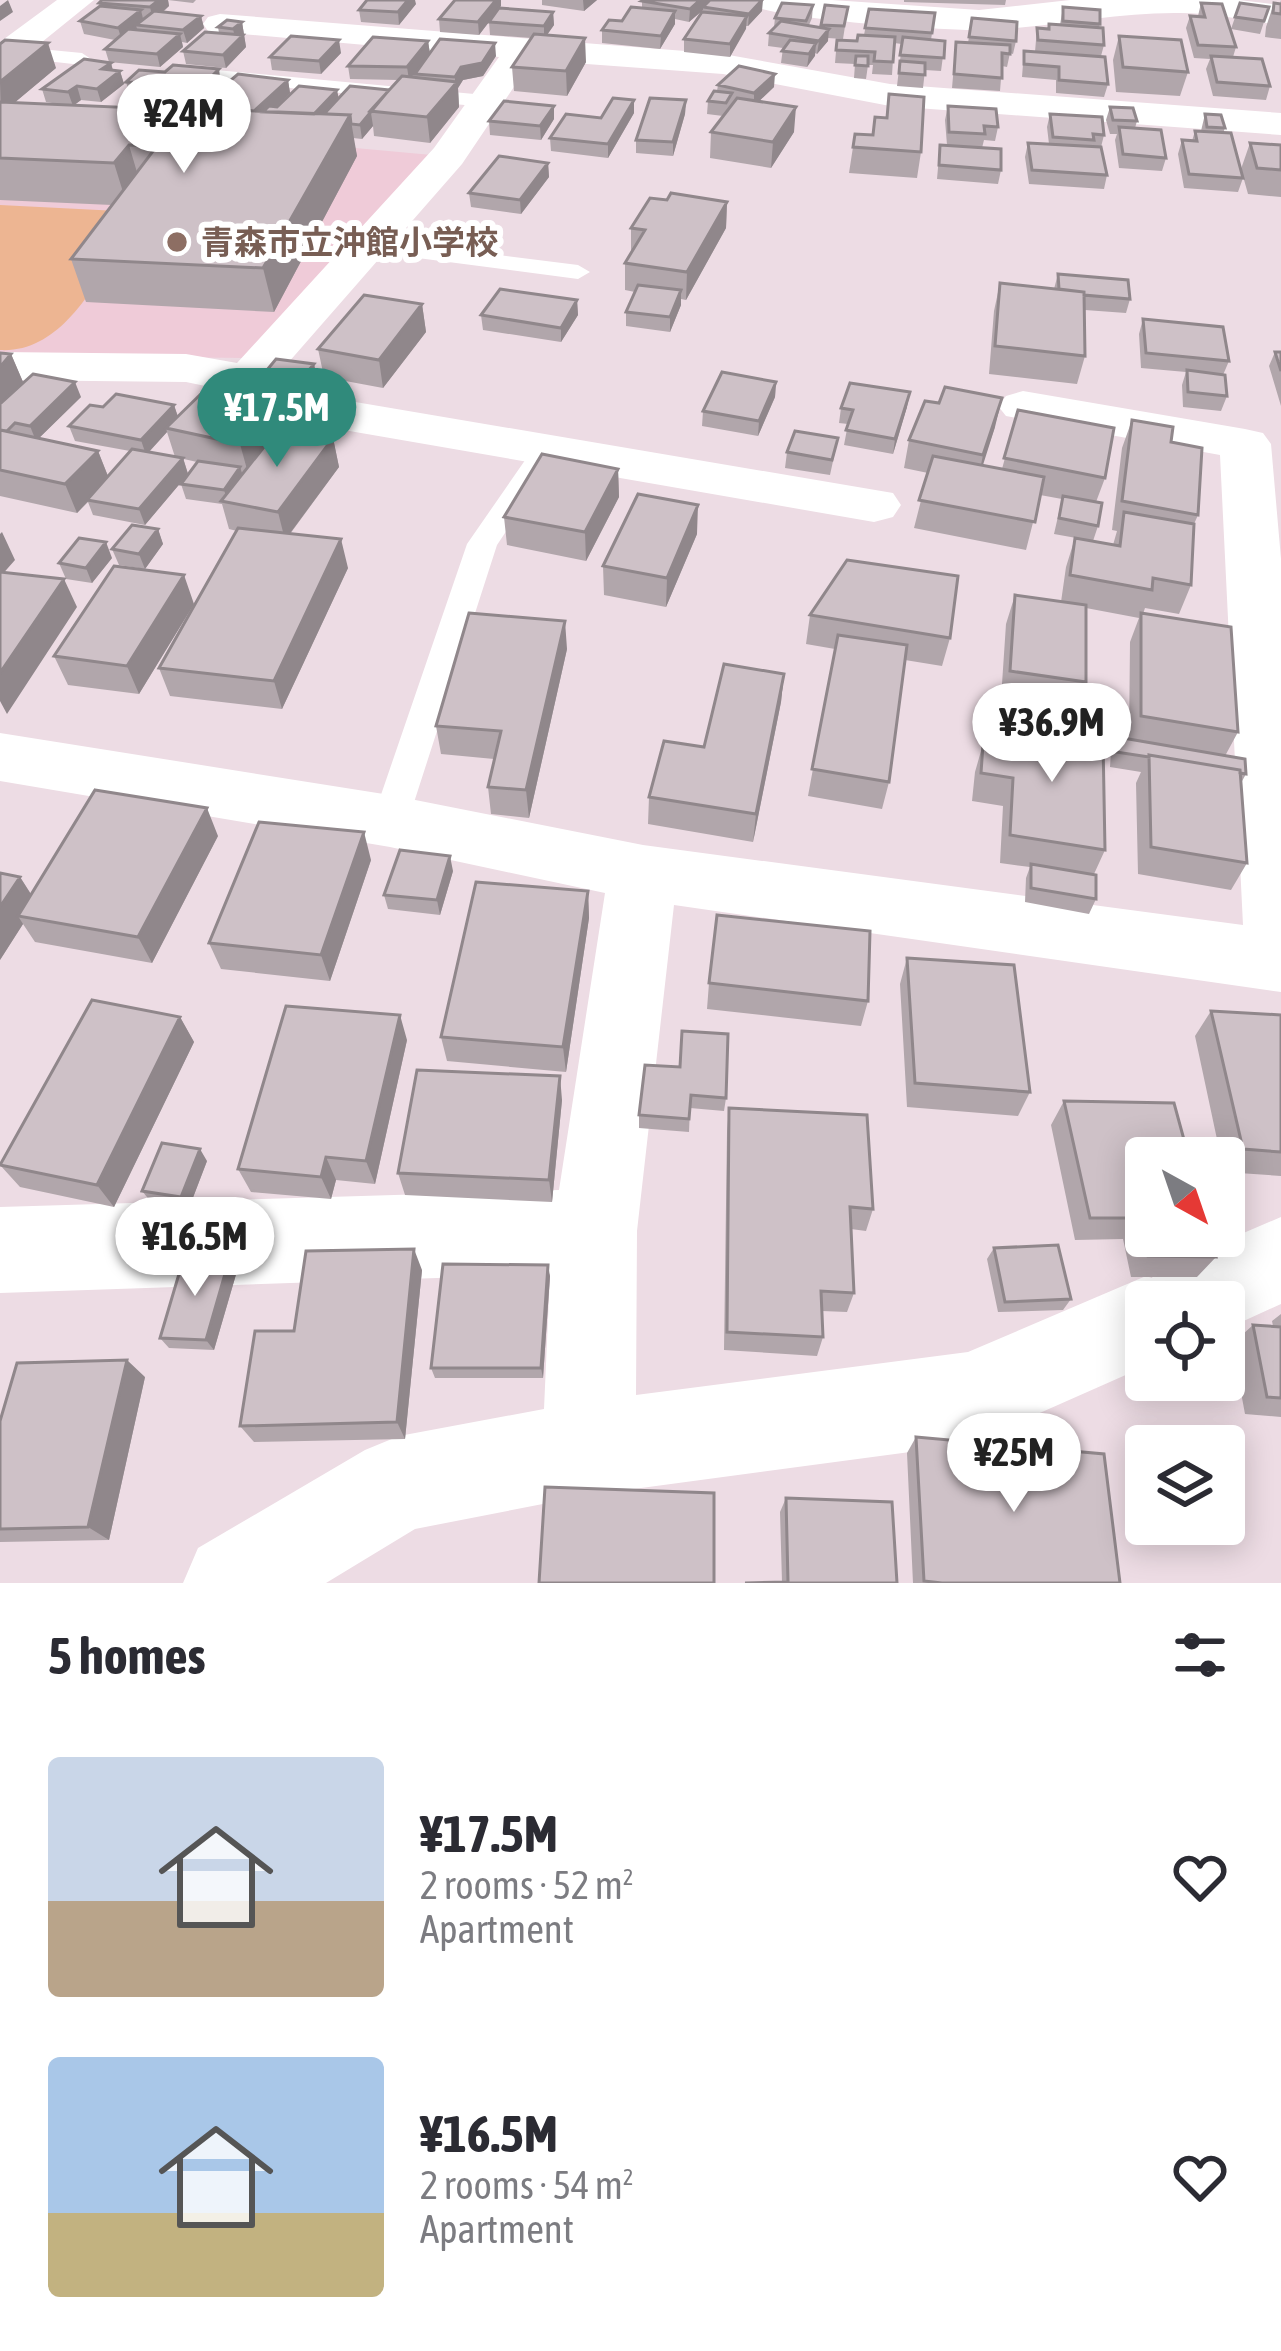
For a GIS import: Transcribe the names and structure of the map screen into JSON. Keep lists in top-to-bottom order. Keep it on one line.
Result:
{"places":["青森市立沖館小学校"],"north":"bottom right","page":{"price":["¥24M","¥17.5M","¥36.9M","¥16.5M","¥25M"],"heading":"5 homes","list":[{"name":"¥17.5M","note":"2 rooms · 52 m² · Apartment"},{"name":"¥16.5M","note":"2 rooms · 54 m² · Apartment"}]}}
